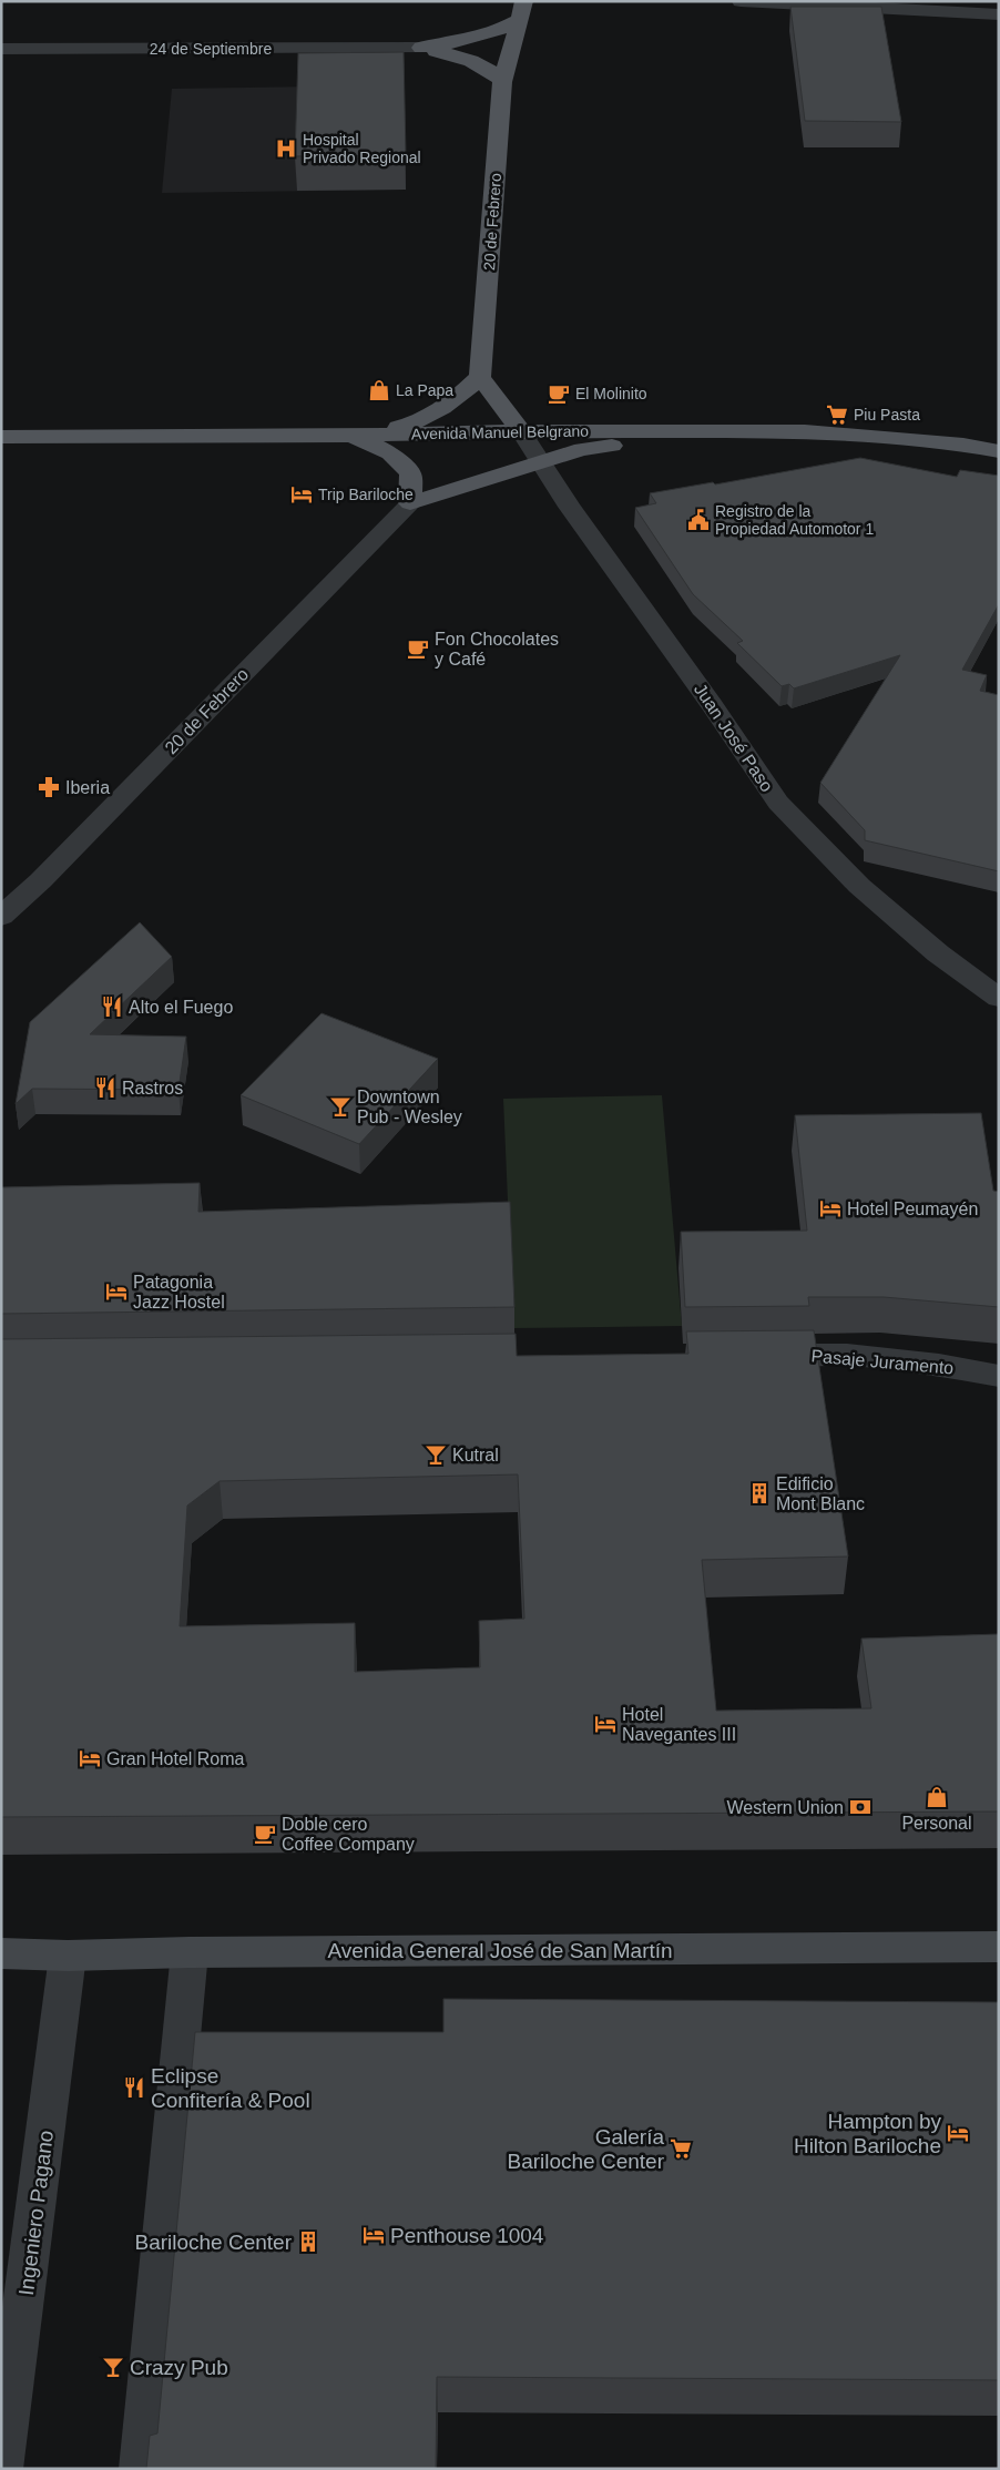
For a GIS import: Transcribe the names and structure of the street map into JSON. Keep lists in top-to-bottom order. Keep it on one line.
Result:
{"streets":{"main road":["20 de Febrero","Avenida Manuel Belgrano","Avenida General José de San Martín"],"street":["24 de Septiembre","Juan José Paso","Pasaje Juramento","Ingeniero Pagano"]},"crossings":[["Avenida Manuel Belgrano","Juan José Paso"],["Avenida General José de San Martín","Ingeniero Pagano"]],"places":{"hospital":["Hospital Privado Regional"],"shop":["La Papa","Personal"],"cafe":["El Molinito","Fon Chocolates y Café","Doble cero Coffee Company"],"supermarket":["Piu Pasta","Galería Bariloche Center"],"hotel":["Trip Bariloche","Hotel Peumayén","Patagonia Jazz Hostel","Hotel Navegantes III","Gran Hotel Roma","Hampton by Hilton Bariloche","Penthouse 1004"],"public building":["Registro de la Propiedad Automotor 1"],"pharmacy":["Iberia"],"restaurant":["Alto el Fuego","Rastros","Eclipse Confitería & Pool"],"bar":["Downtown Pub - Wesley","Kutral","Crazy Pub"],"building":["Edificio Mont Blanc","Bariloche Center"],"bank":["Western Union"]}}
